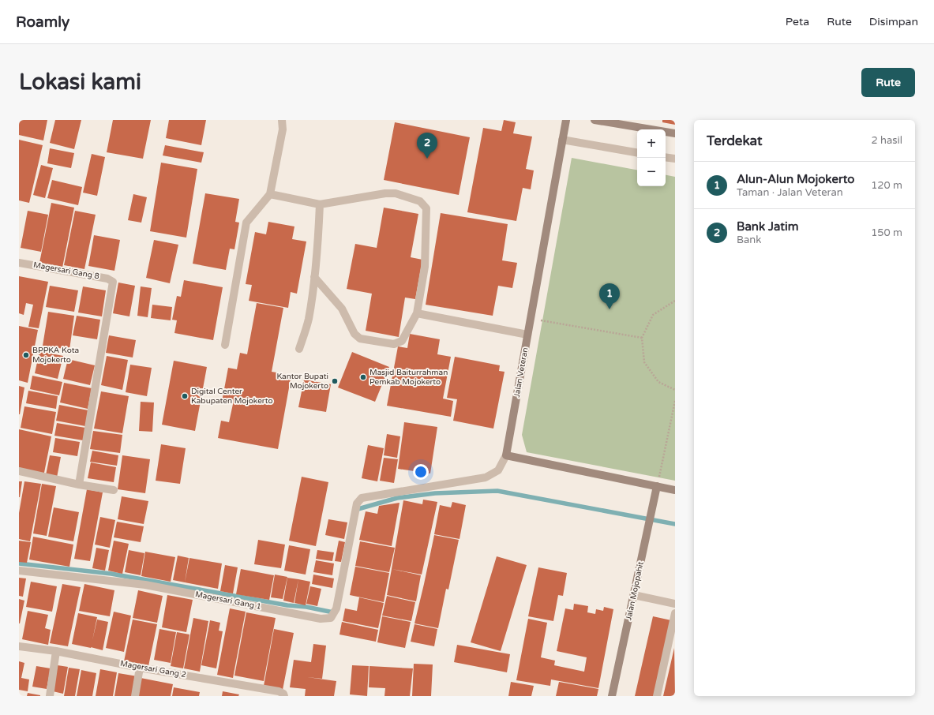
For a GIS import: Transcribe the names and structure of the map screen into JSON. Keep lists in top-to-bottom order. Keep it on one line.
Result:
{"streets":{"street":["Magersari Gang 8","Jalan Veteran","Jalan Mojopahit","Magersari Gang 1","Magersari Gang 2"]},"crossings":[["Jalan Veteran","Magersari Gang 1"]],"places":["BPPKA Kota Mojokerto","Masjid Baiturrahman Pemkab Mojokerto","Kantor Bupati Mojokerto","Digital Center Kabupaten Mojokerto"],"page":{"header":"Roamly","nav":["Peta","Rute","Disimpan"],"buttons":"Rute","title":"Lokasi kami","heading":["Terdekat","2 hasil"],"map_buttons":["+","−"],"pins":["2","1"],"list":[{"mark":"1","name":"Alun-Alun Mojokerto","note":"Taman · Jalan Veteran","value":"120 m"},{"mark":"2","name":"Bank Jatim","note":"Bank","value":"150 m"}]}}
